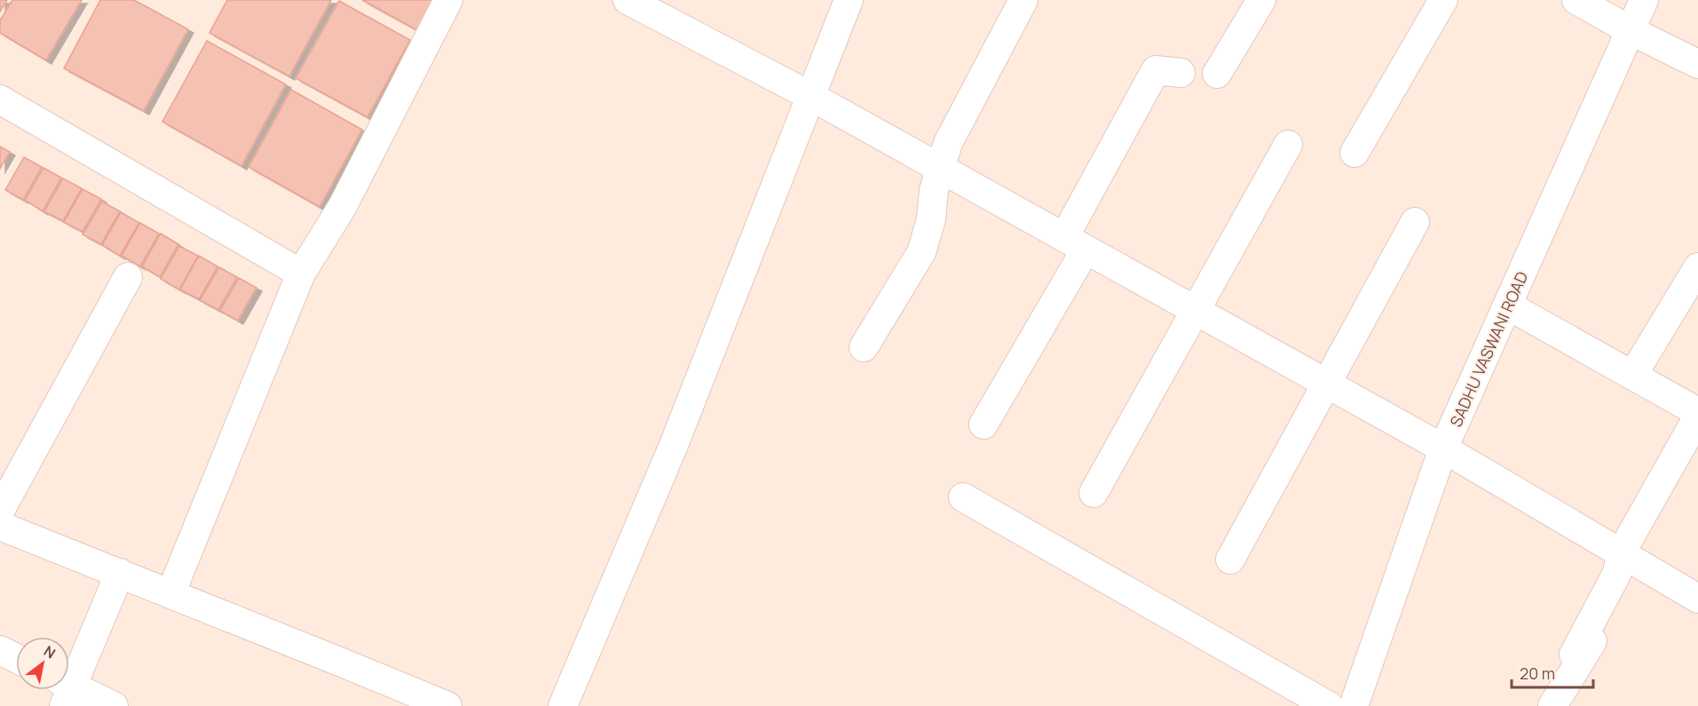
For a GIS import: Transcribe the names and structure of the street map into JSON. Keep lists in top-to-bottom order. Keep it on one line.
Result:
{"streets":{"street":["SADHU VASWANI ROAD"]},"scale_bar":"20 m","north":"top right"}
